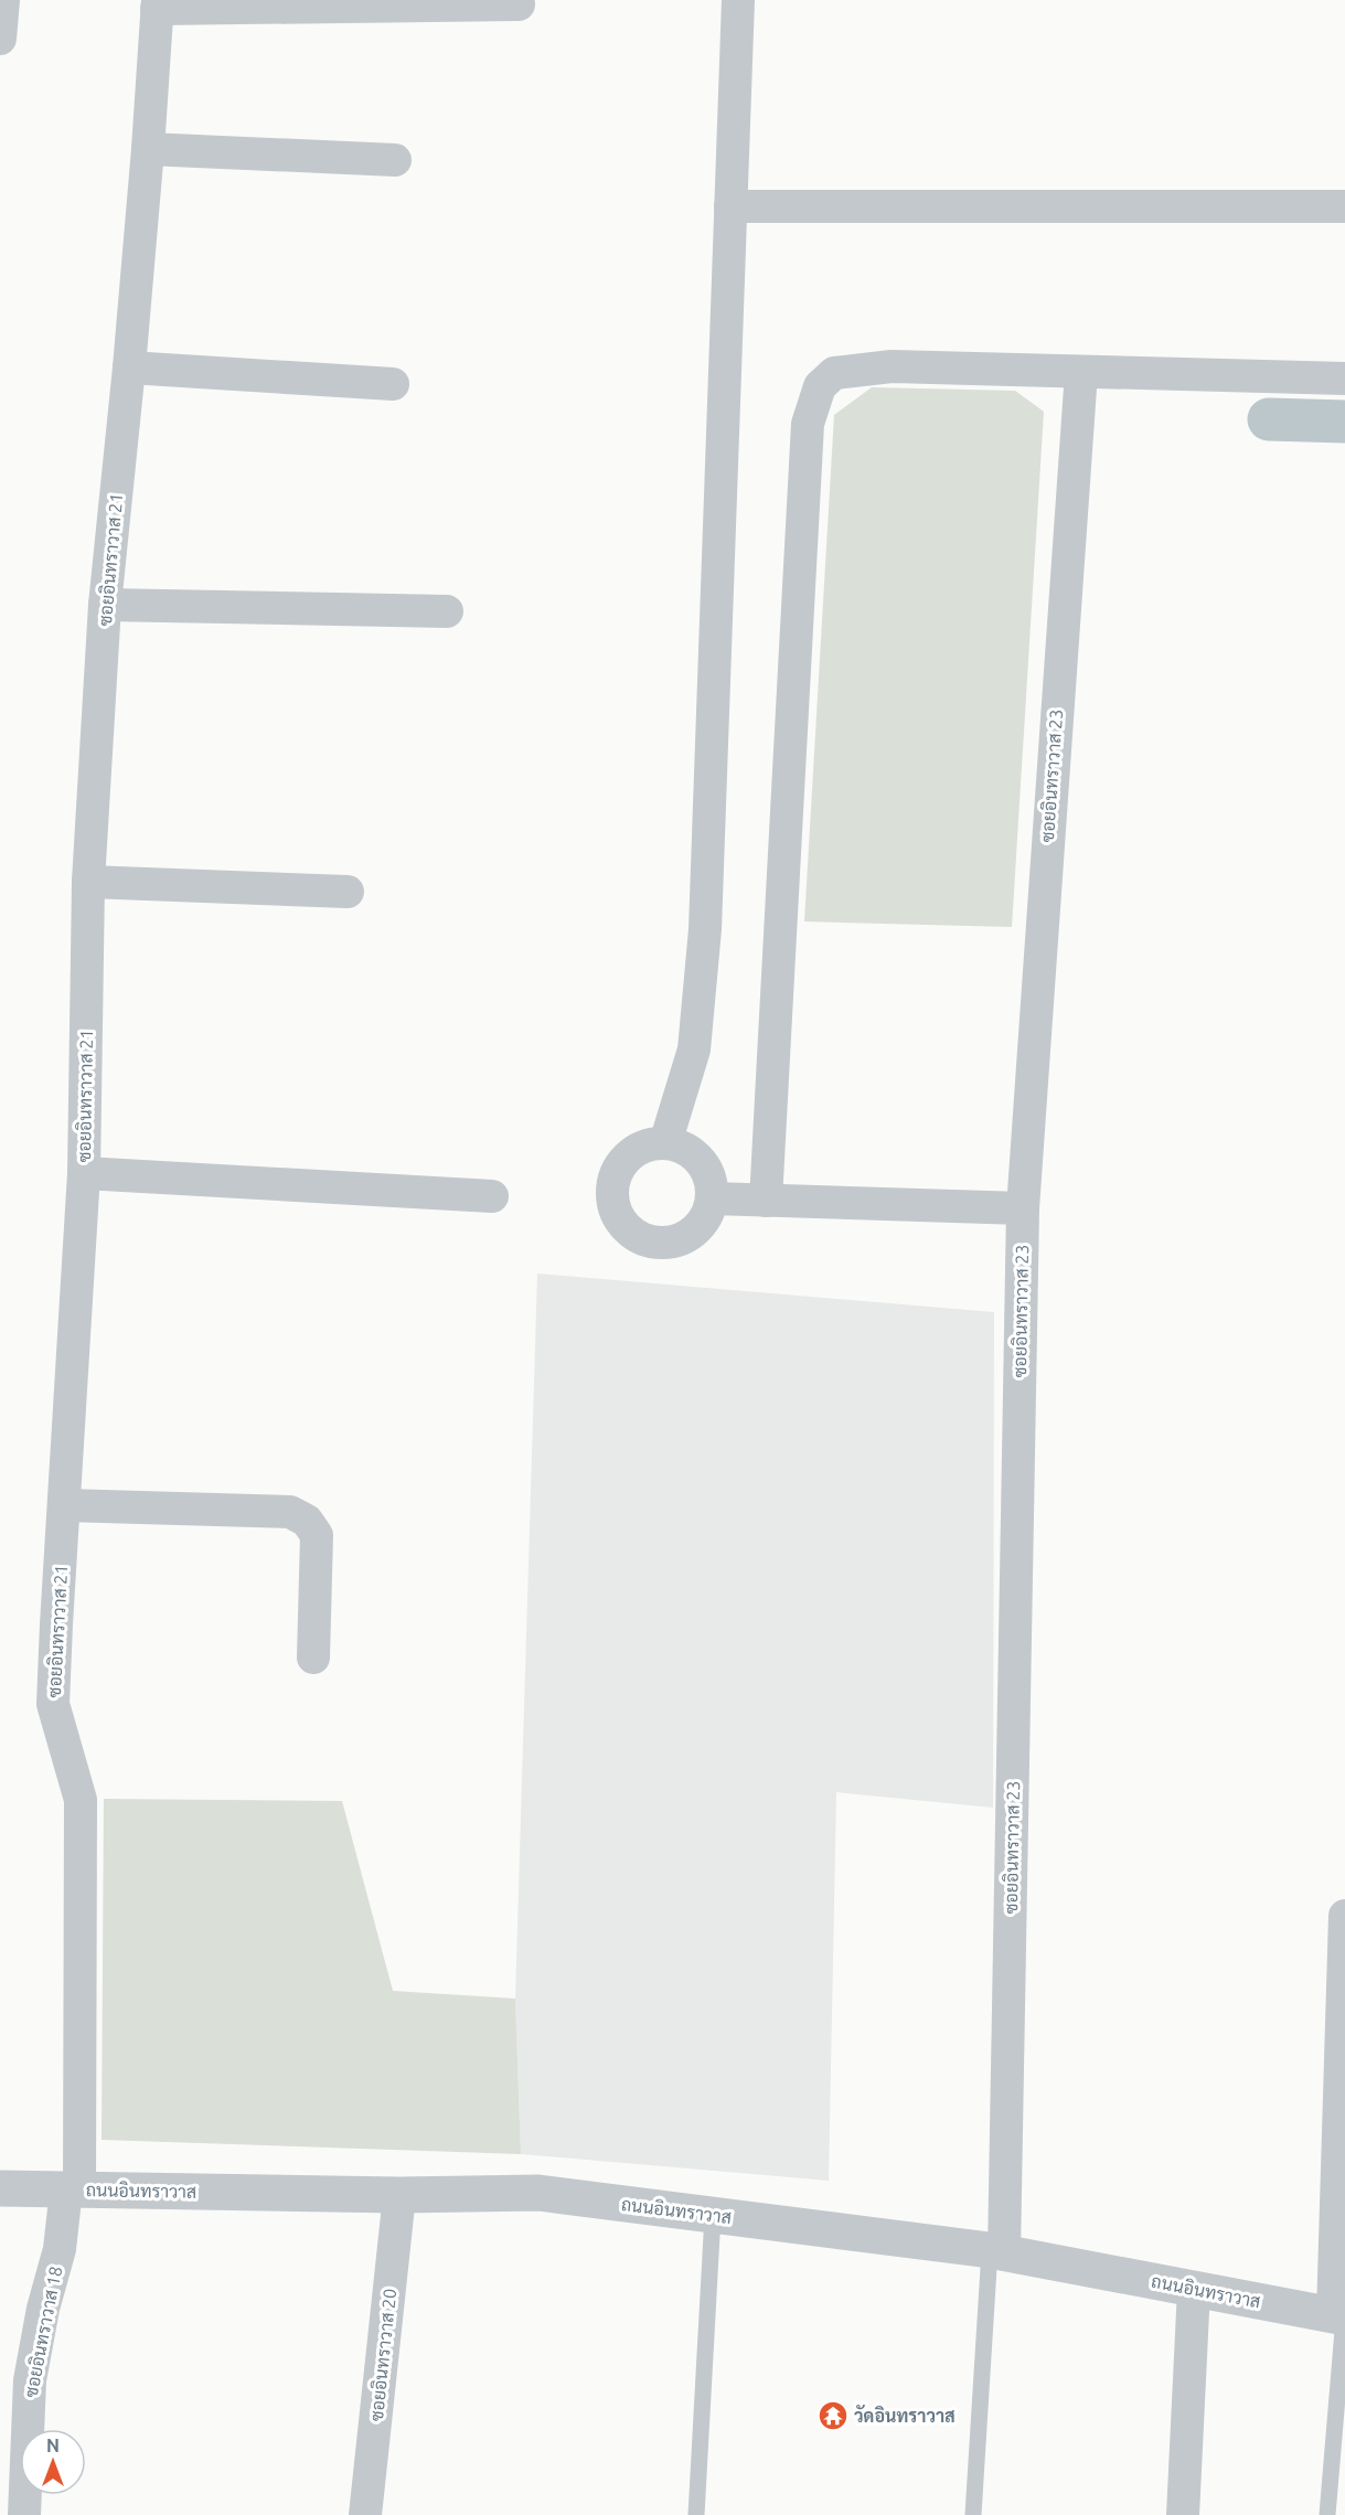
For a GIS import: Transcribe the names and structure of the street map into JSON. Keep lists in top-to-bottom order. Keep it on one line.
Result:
{"streets":{"street":["ซอยอินทราวาส 21","ซอยอินทราวาส 23","ถนนอินทราวาส","ซอยอินทราวาส 18","ซอยอินทราวาส 20"]},"crossings":[["ซอยอินทราวาส 21","ถนนอินทราวาส"],["ซอยอินทราวาส 21","ซอยอินทราวาส 18"],["ซอยอินทราวาส 23","ถนนอินทราวาส"],["ถนนอินทราวาส","ซอยอินทราวาส 18"],["ถนนอินทราวาส","ซอยอินทราวาส 20"]],"places":{"temple":["วัดอินทราวาส"]},"north":"top"}
